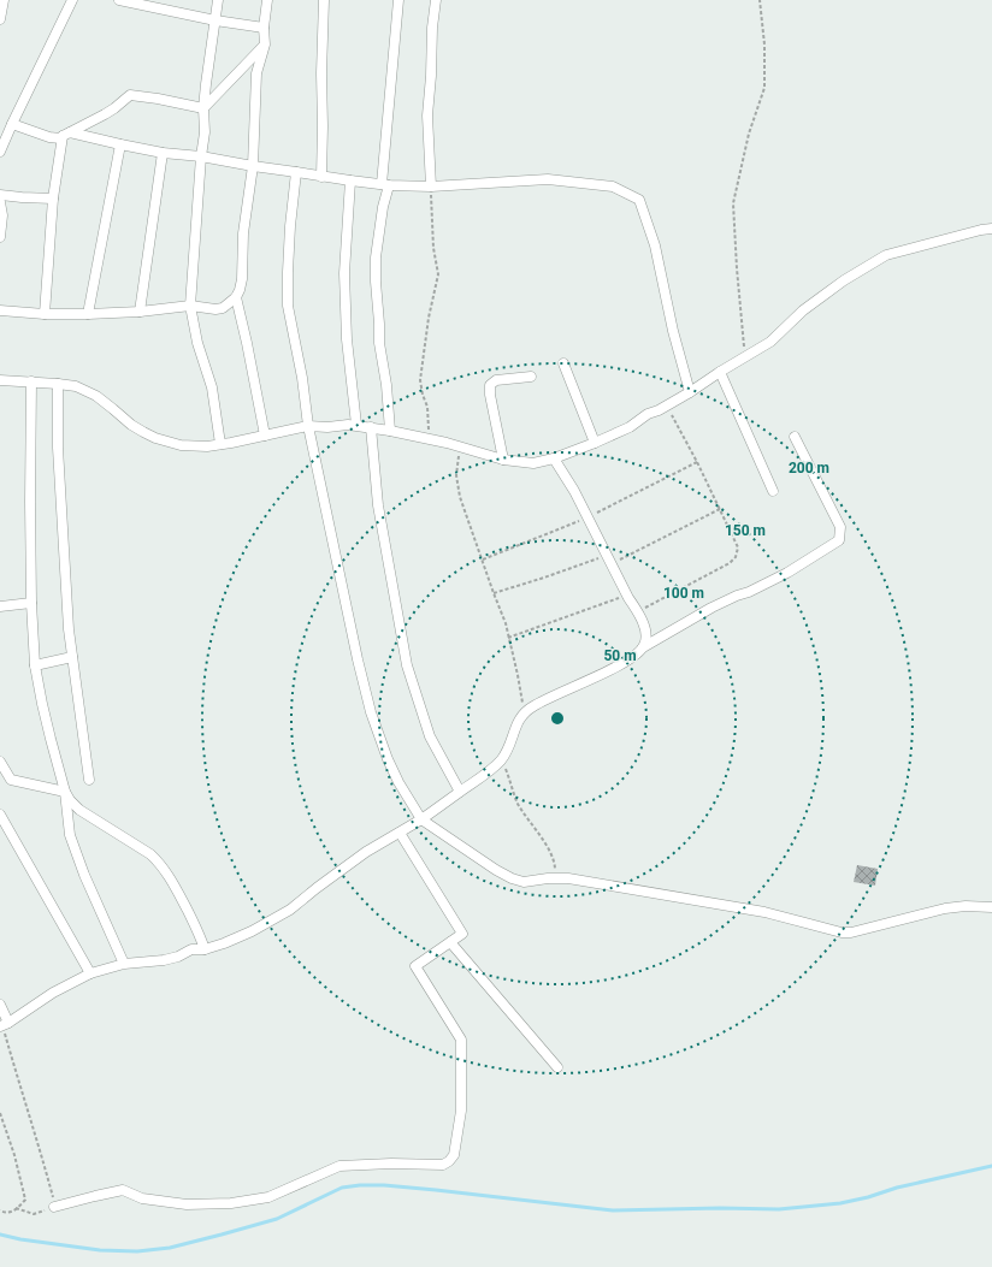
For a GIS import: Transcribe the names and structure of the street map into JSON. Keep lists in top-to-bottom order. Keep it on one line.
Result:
{"rings":["200 m","150 m","100 m","50 m"]}
